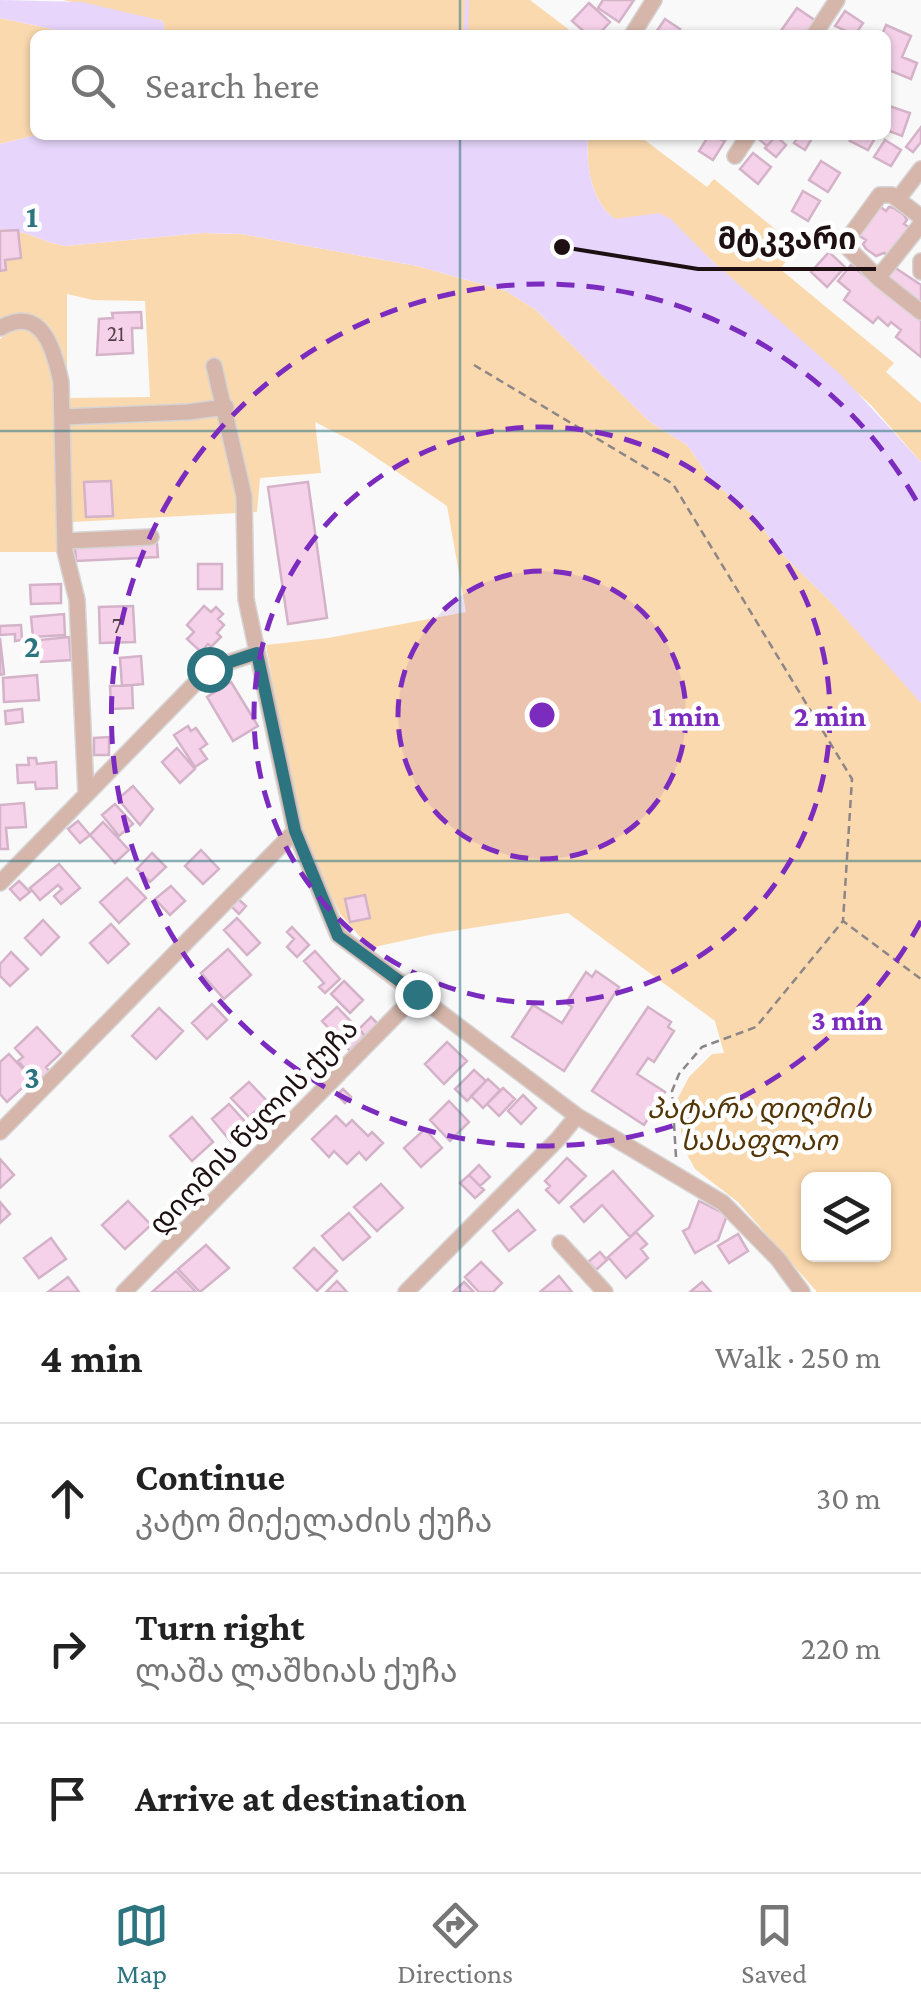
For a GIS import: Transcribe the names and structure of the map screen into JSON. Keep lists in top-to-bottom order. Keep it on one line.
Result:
{"streets":{"street":["დიღმის წყლის ქუჩა"]},"parks":["პატარა დიღმის სასაფლაო"],"places":["მტკვარი"],"house_numbers":["21","7"],"page":{"search":"Search here","heading":["4 min","Walk · 250 m"],"list":[["Continue","კატო მიქელაძის ქუჩა","30 m"],["Turn right","ლაშა ლაშხიას ქუჩა","220 m"],"Arrive at destination"],"nav":["Map","Directions","Saved"]},"grid":{"rows":["1","2","3"]},"rings":["1 min","2 min","3 min"]}
